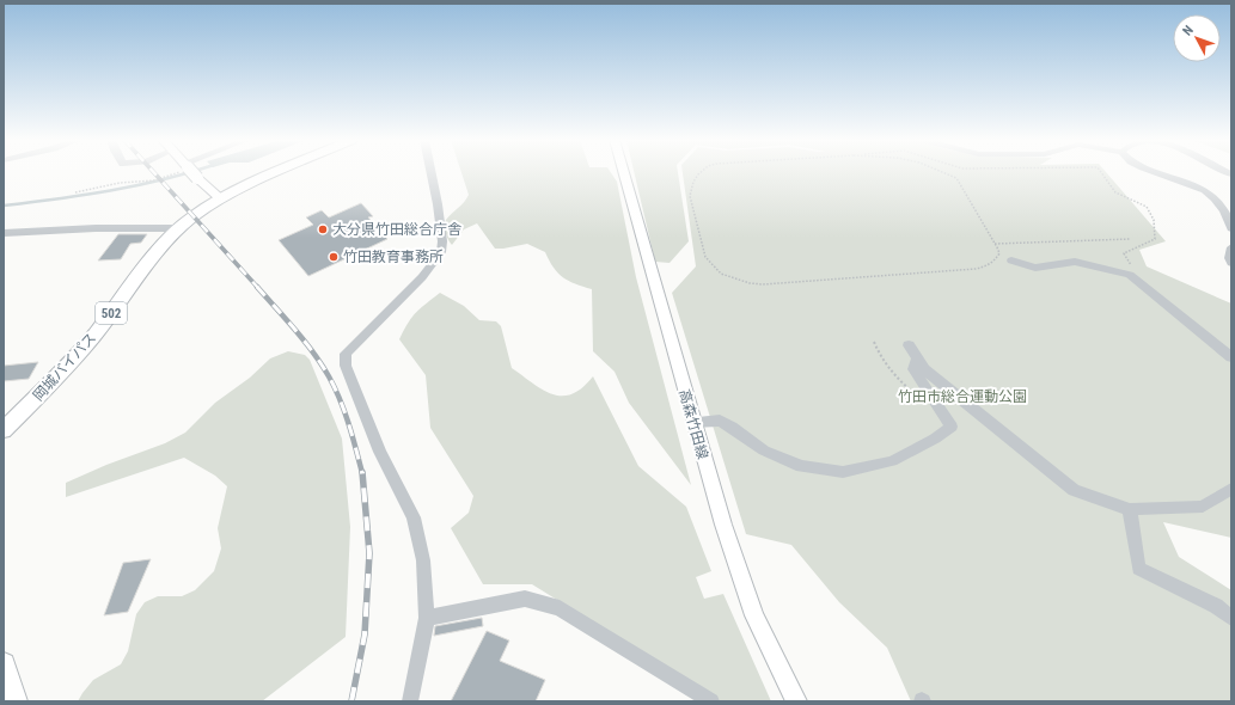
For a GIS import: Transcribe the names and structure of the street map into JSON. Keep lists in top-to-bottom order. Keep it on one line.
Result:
{"streets":{"highway":["502","岡城バイパス"],"main road":["高森竹田線"]},"parks":["竹田市総合運動公園"],"places":["大分県竹田総合庁舎","竹田教育事務所"],"north":"top left"}
